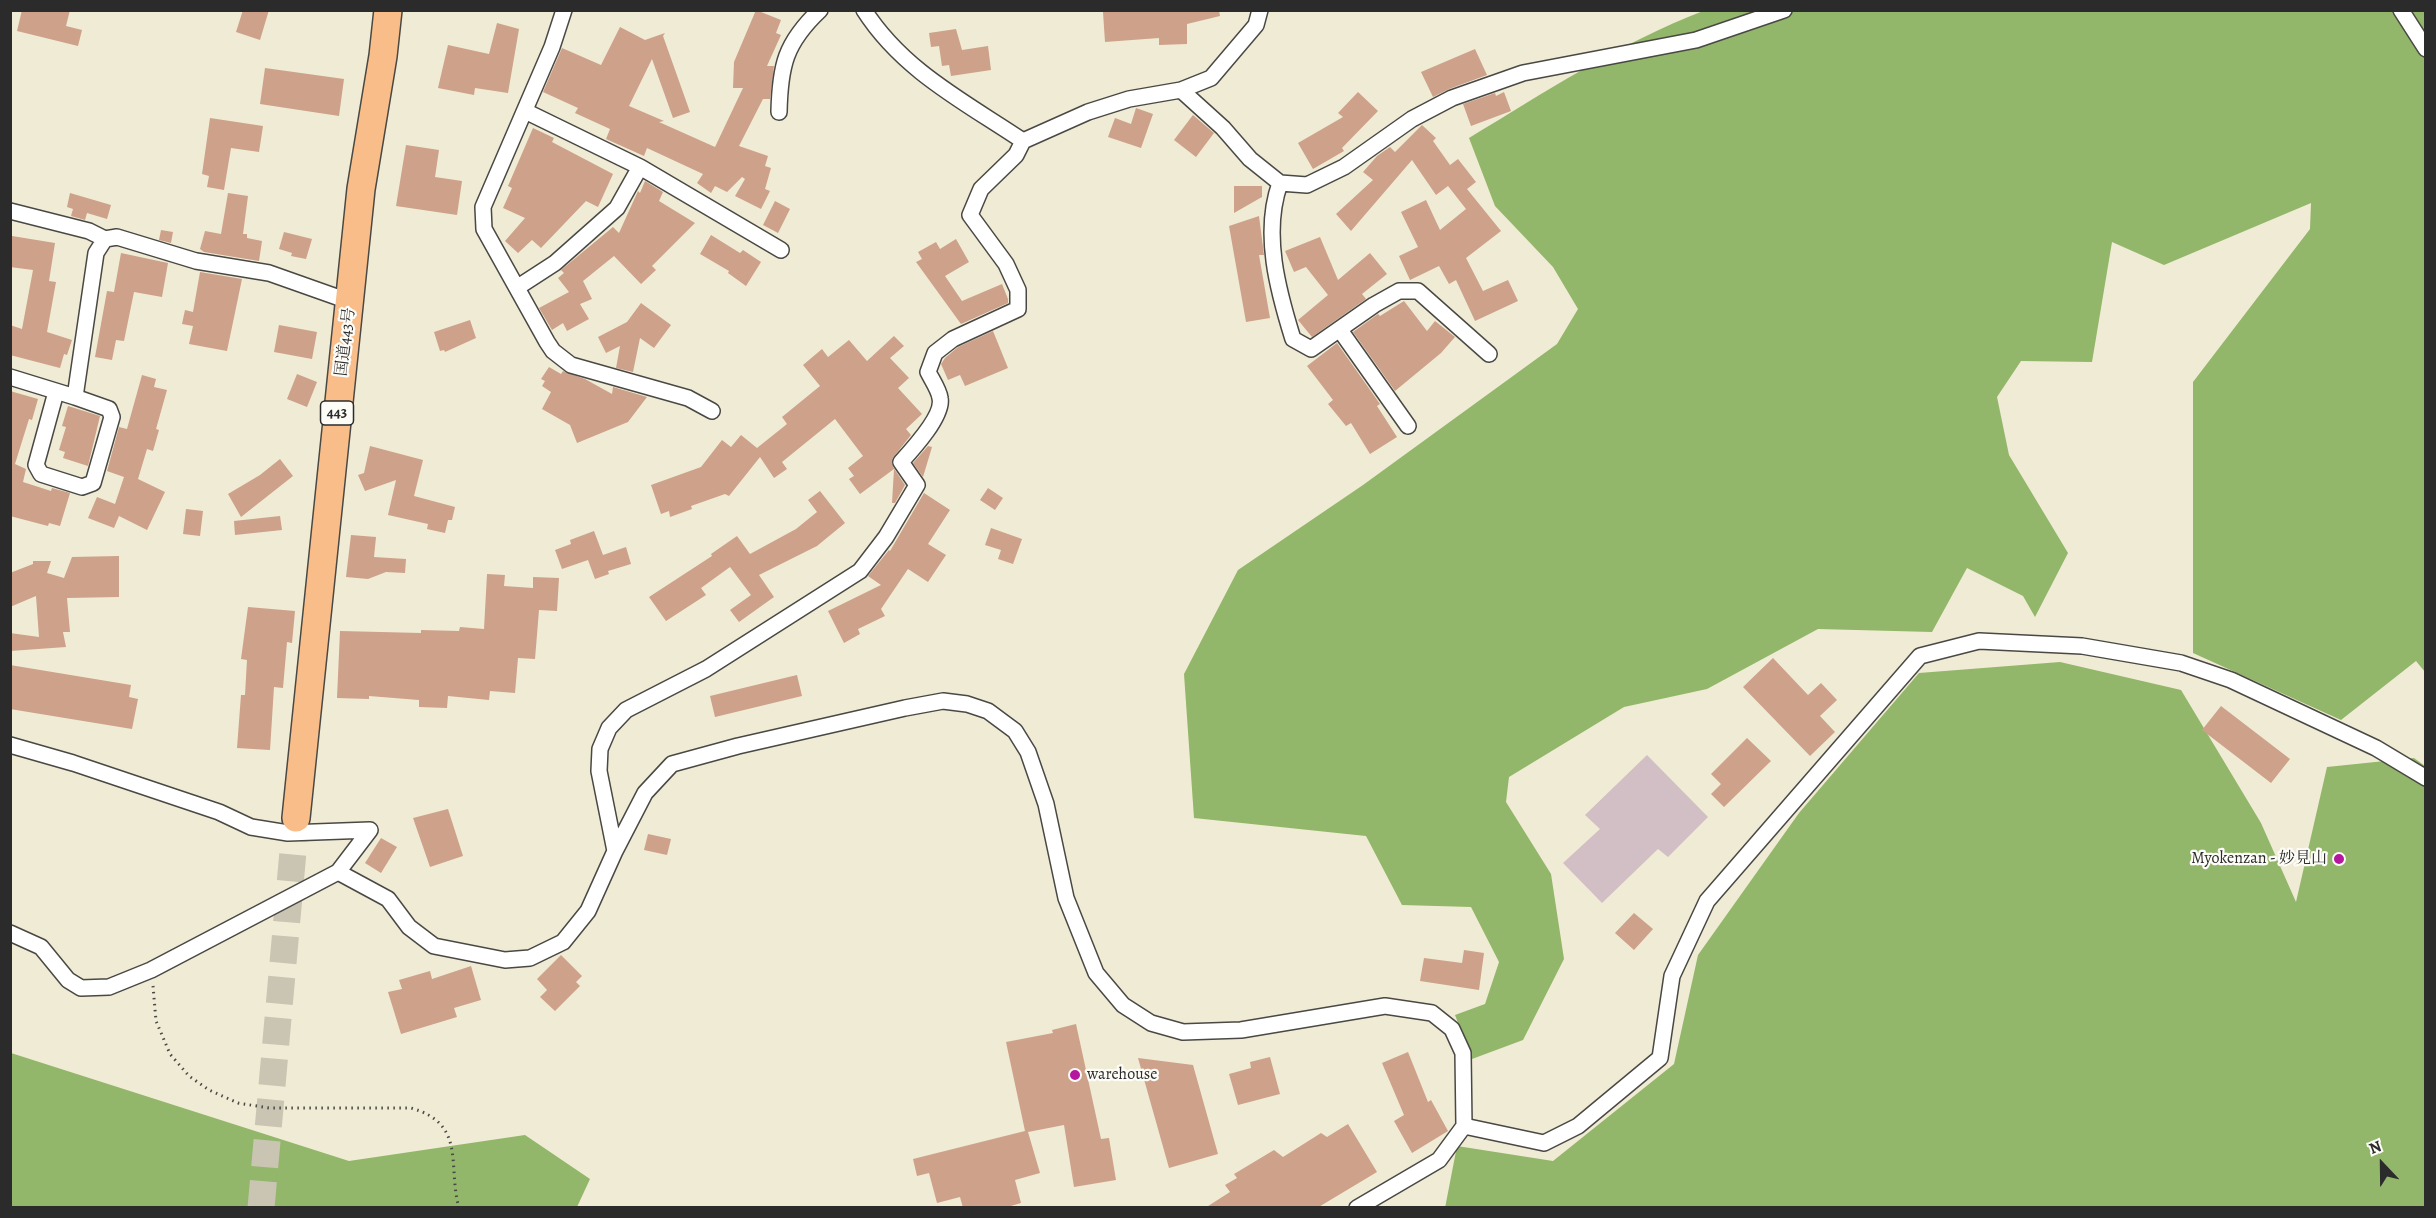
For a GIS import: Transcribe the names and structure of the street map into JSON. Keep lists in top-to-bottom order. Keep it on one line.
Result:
{"streets":{"highway":["国道443号","443"]},"places":["Myokenzan - 妙見山","warehouse"],"north":"top"}
